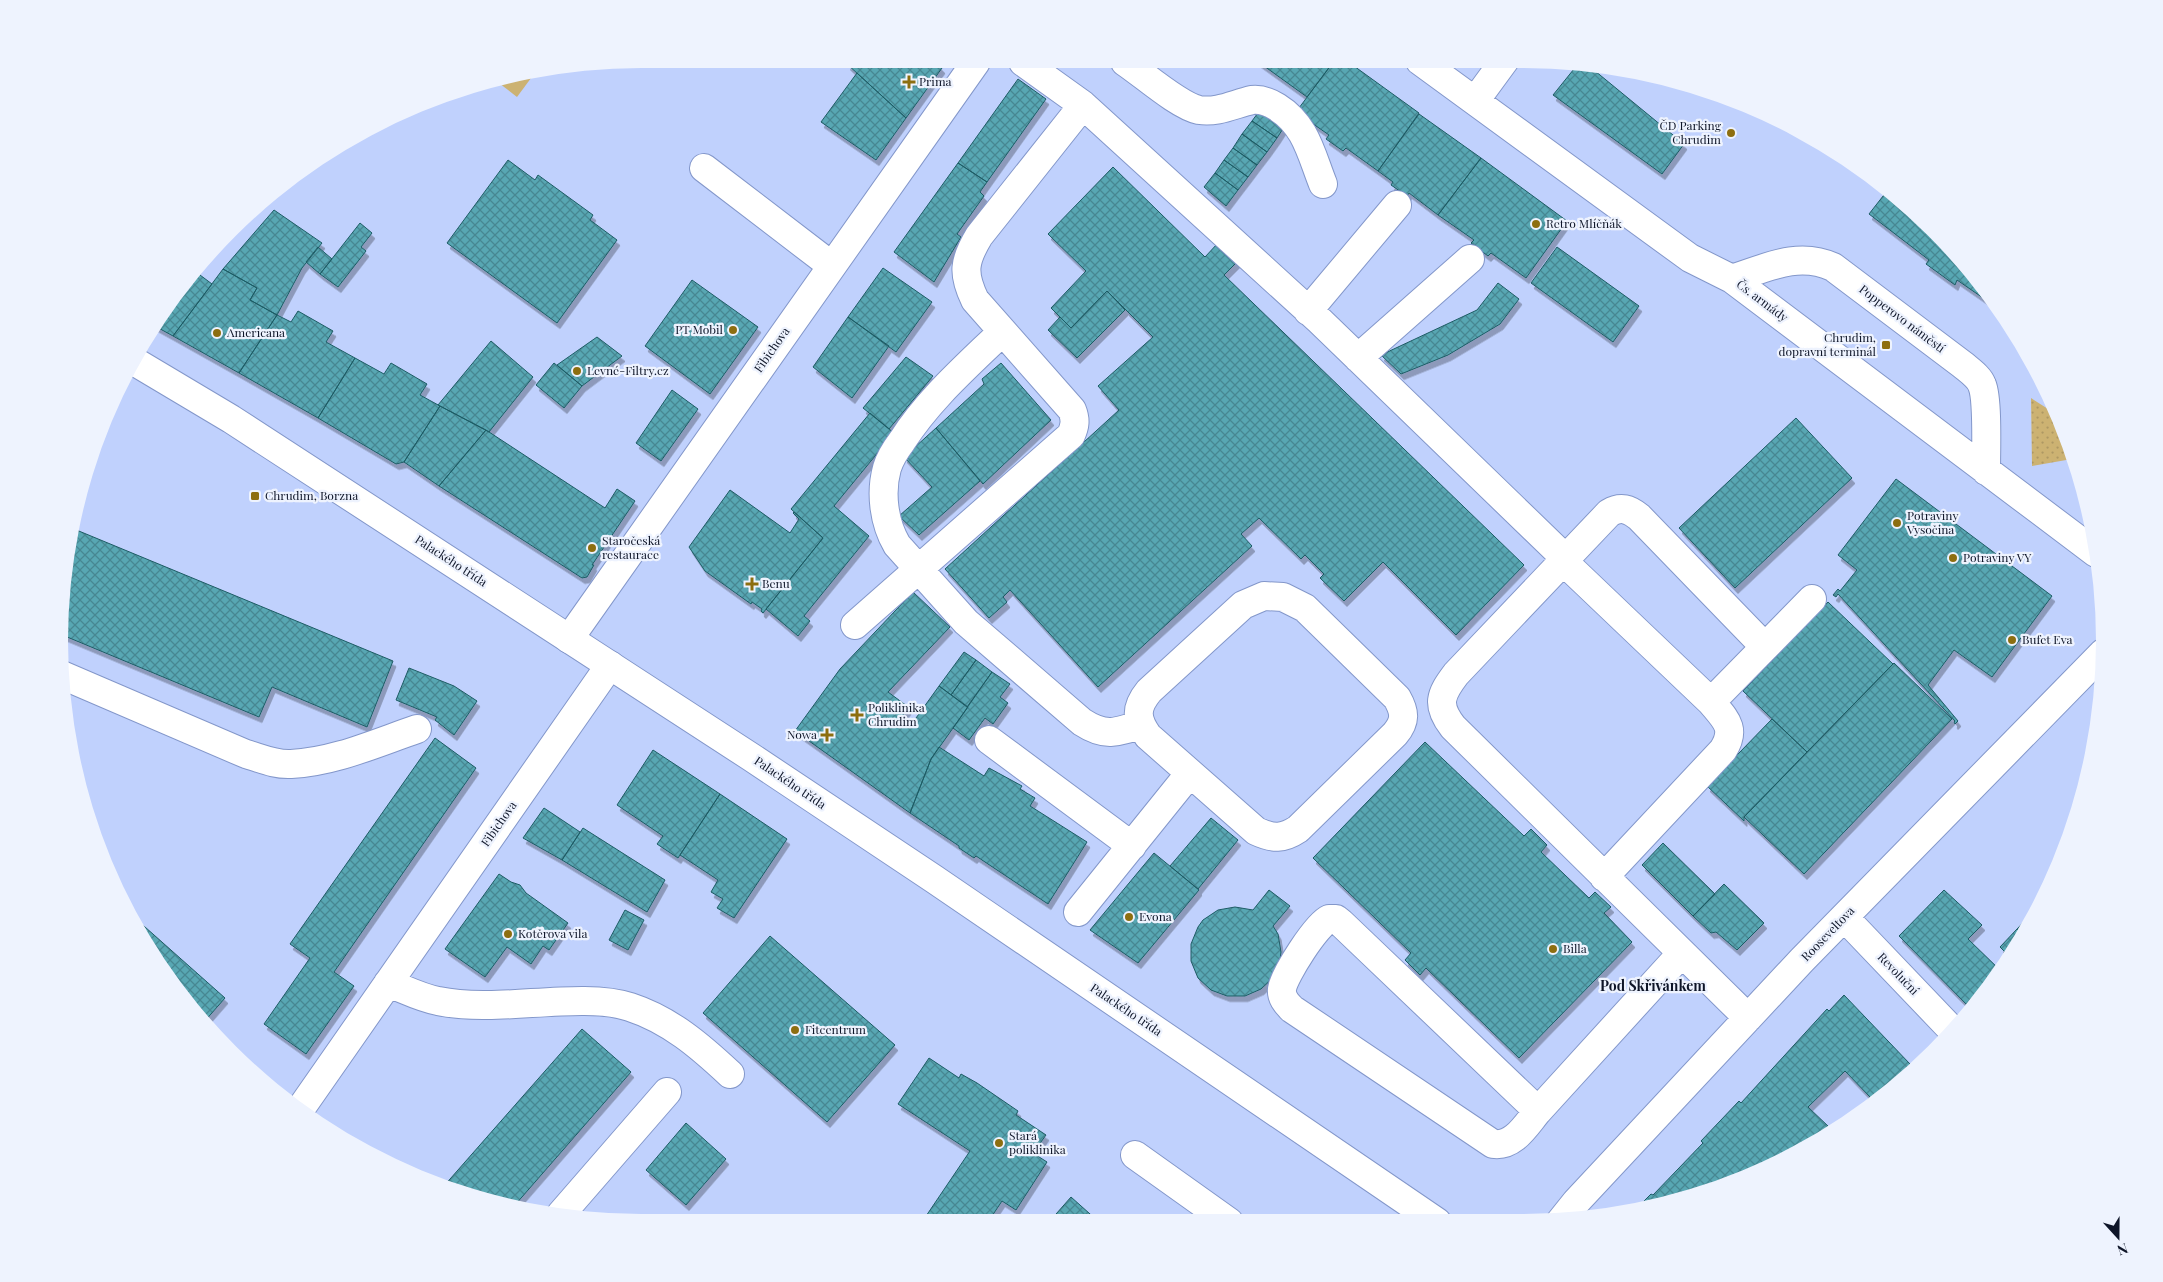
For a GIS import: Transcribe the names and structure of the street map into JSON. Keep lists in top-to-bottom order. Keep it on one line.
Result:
{"streets":{"street":["Čs. armády","Popperovo náměstí","Fibichova","Palackého třída","Rooseveltova","Revoluční"]},"crossings":[["Čs. armády","Popperovo náměstí"],["Fibichova","Palackého třída"],["Rooseveltova","Revoluční"]],"districts":["Pod Skřivánkem"],"places":{"health":["Prima","Benu","Poliklinika Chrudim","Nowa"],"other":["ČD Parking Chrudim","Retro Mlíčňák","PT Mobil","Americana","Levné-Filtry.cz","Potraviny Vysočina","Staročeská restaurace","Potraviny VY","Bufet Eva","Evona","Kotěrova vila","Billa","Fitcentrum","Stará poliklinika"],"transit":["Chrudim, dopravní terminál","Chrudim, Borzna"]},"north":"bottom"}
